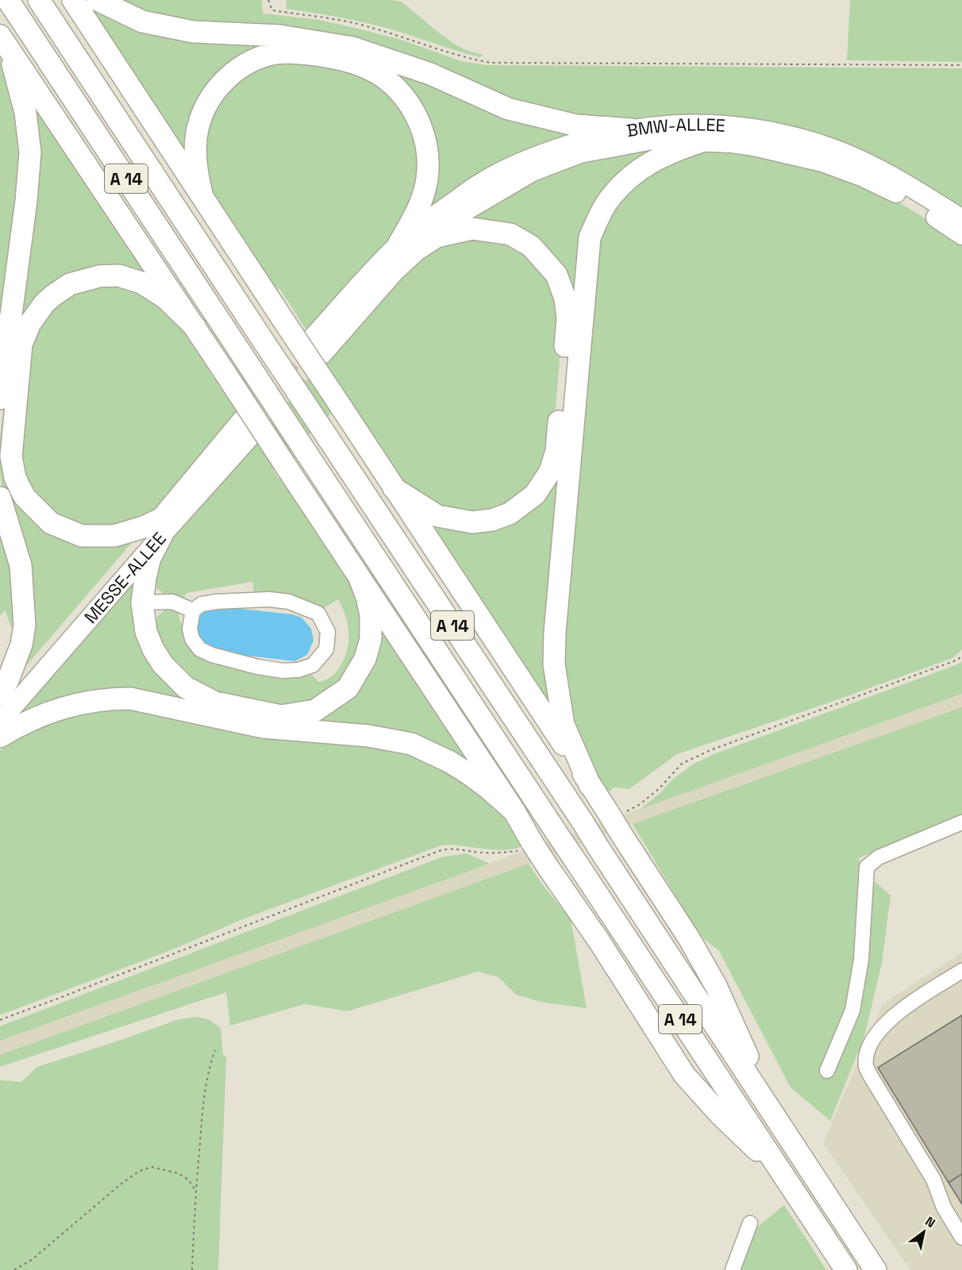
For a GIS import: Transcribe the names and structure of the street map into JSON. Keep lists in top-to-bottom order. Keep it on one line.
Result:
{"streets":{"highway":["A 14"],"main road":["BMW-ALLEE","MESSE-ALLEE"]},"north":"top right"}
